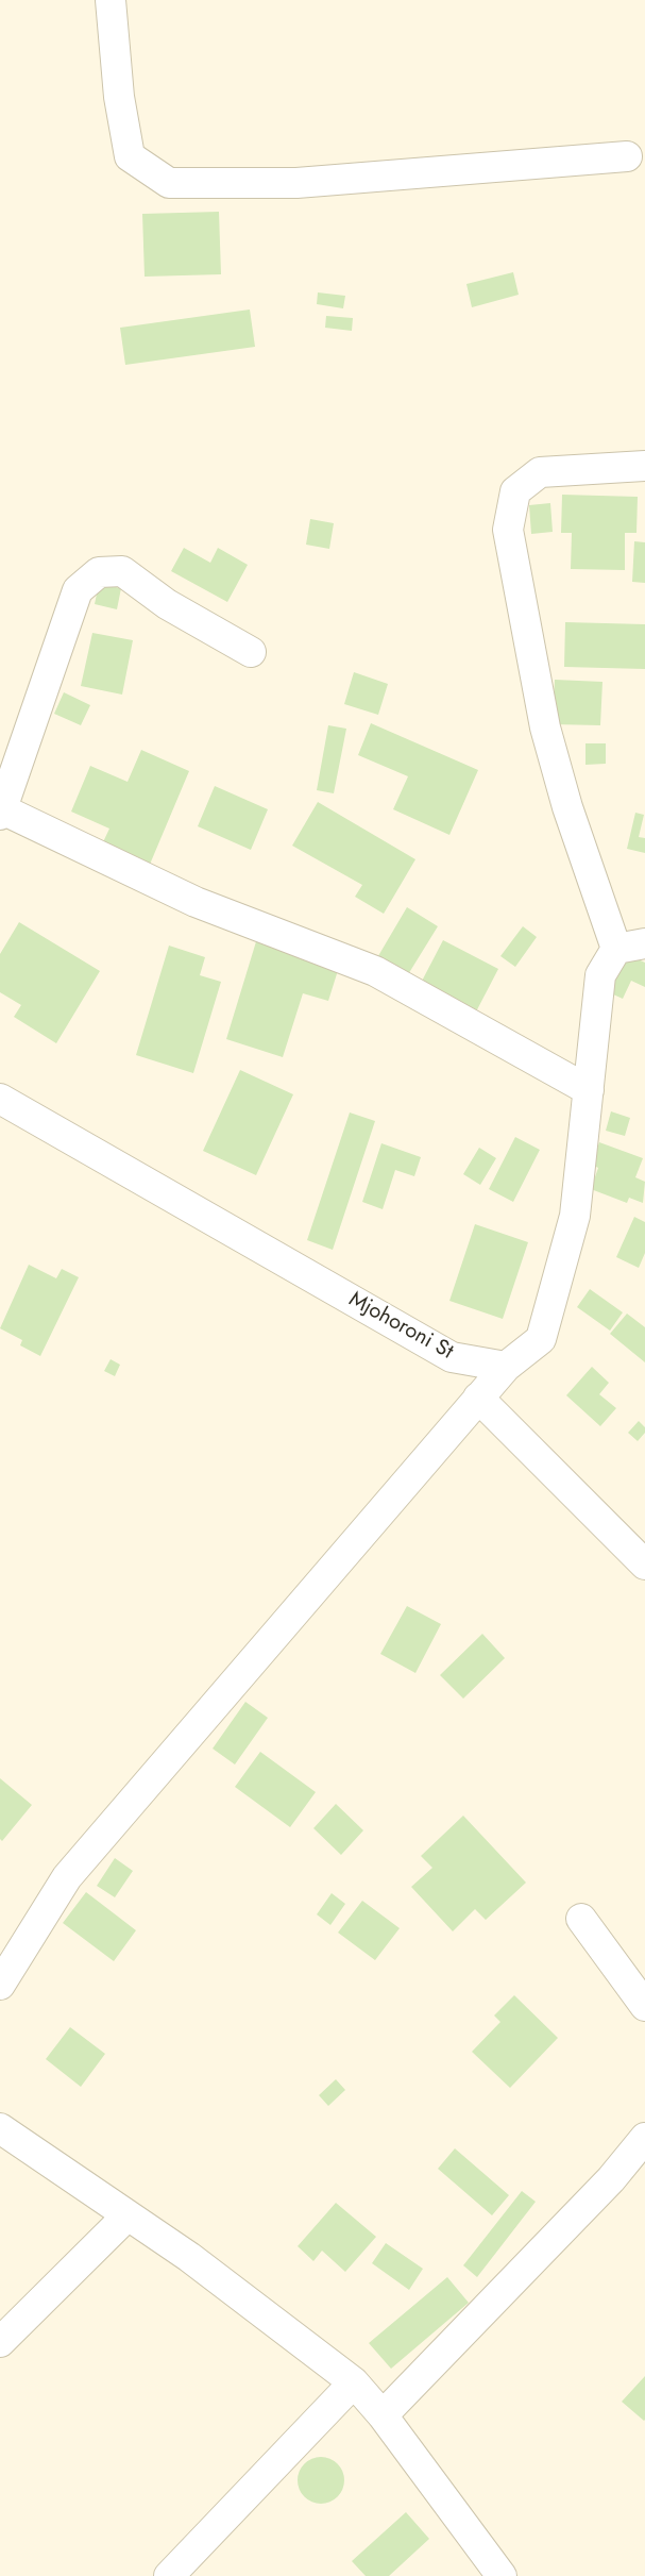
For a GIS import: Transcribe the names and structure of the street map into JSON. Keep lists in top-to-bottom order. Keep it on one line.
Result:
{"streets":{"street":["Mjohoroni St"]}}
